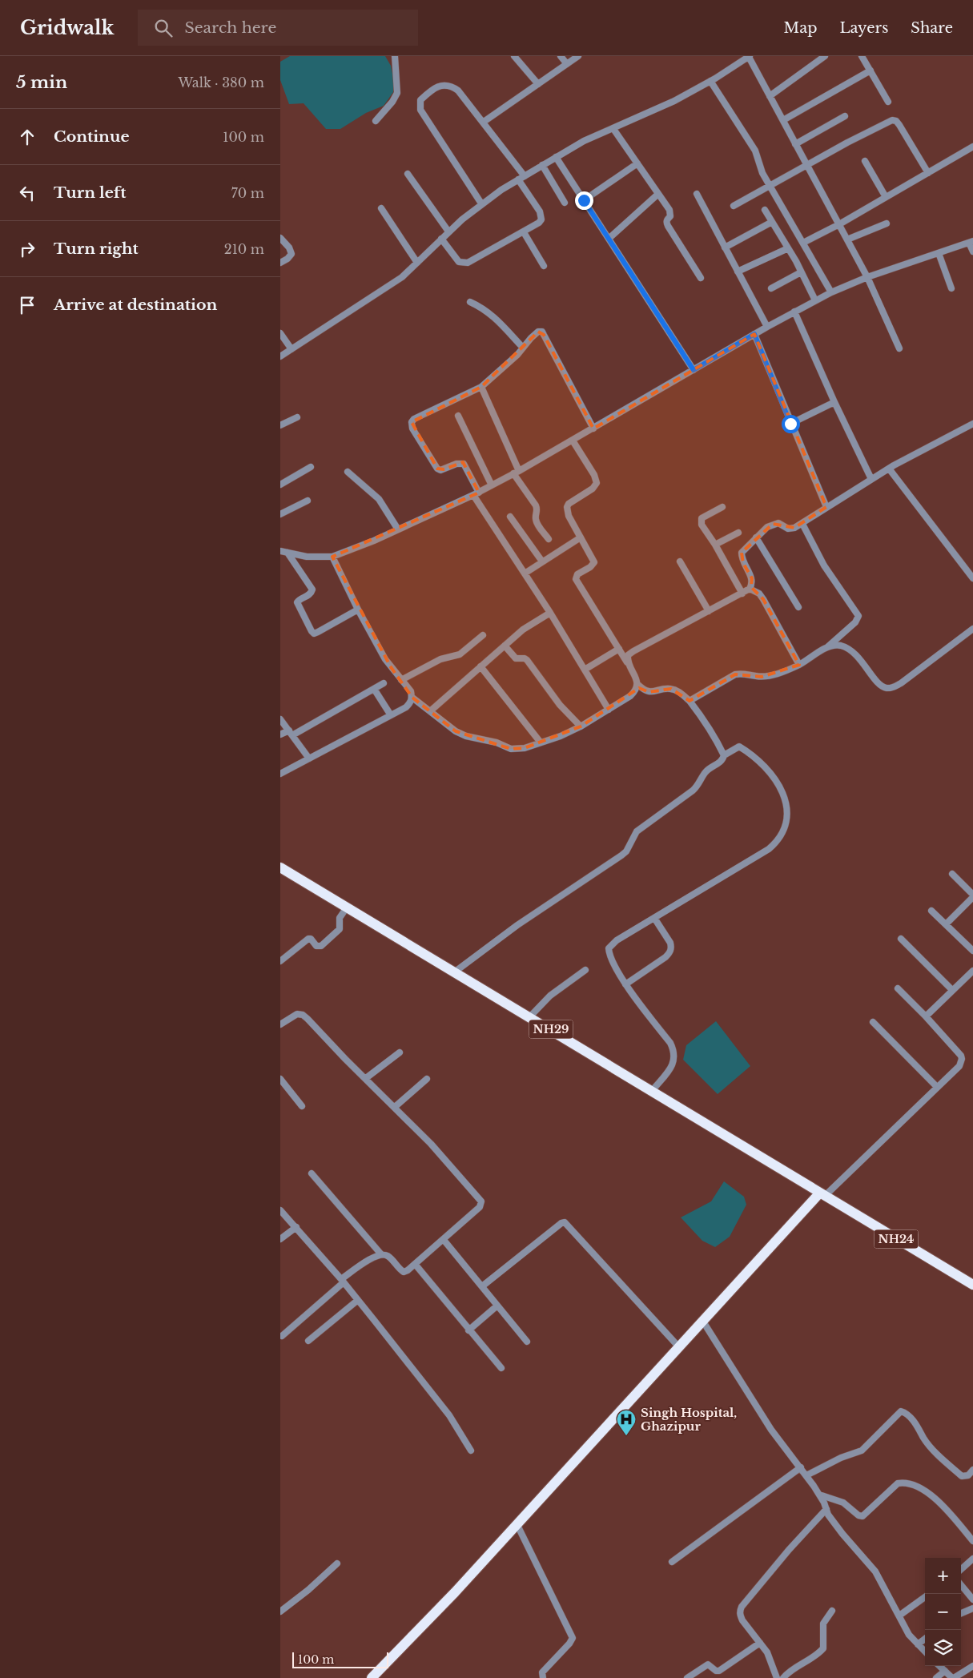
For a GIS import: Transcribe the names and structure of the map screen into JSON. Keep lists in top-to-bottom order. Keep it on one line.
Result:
{"streets":{"highway":["NH29","NH24"]},"crossings":[["NH29","NH24"]],"places":{"hospital":["Singh Hospital, Ghazipur"]},"scale_bar":"100 m","page":{"header":"Gridwalk","search":"Search here","nav":["Map","Layers","Share"],"heading":["5 min","Walk · 380 m"],"list":[["Continue","100 m"],["Turn left","70 m"],["Turn right","210 m"],"Arrive at destination"],"map_buttons":["+","−"],"scale":"100 m"}}
